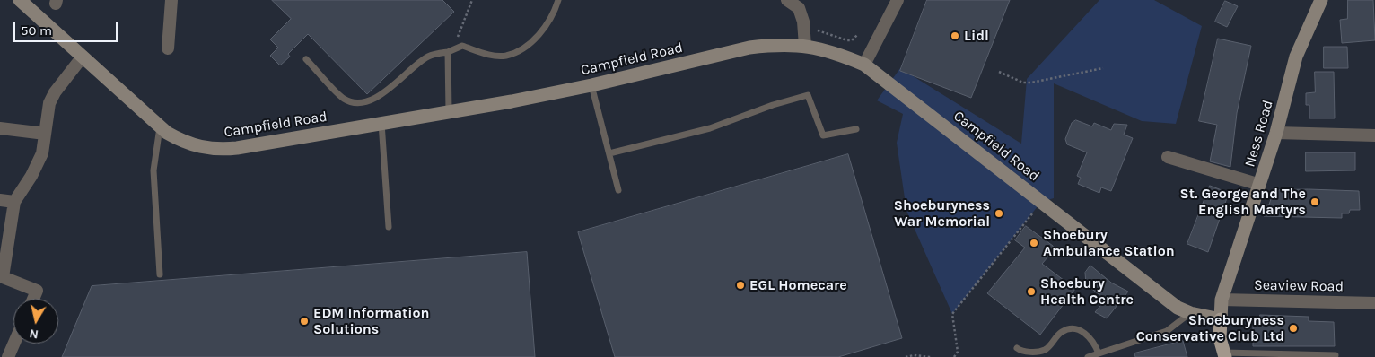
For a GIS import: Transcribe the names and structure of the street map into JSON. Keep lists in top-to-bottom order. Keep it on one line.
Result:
{"streets":{"main road":["Ness Road"],"street":["Campfield Road","Seaview Road"]},"crossings":[["Campfield Road","Ness Road"],["Ness Road","Seaview Road"]],"places":["Lidl","St. George and The English Martyrs","Shoeburyness War Memorial","Shoebury Ambulance Station","EGL Homecare","Shoebury Health Centre","EDM Information Solutions","Shoeburyness Conservative Club Ltd"],"scale_bar":"50 m","north":"bottom"}
